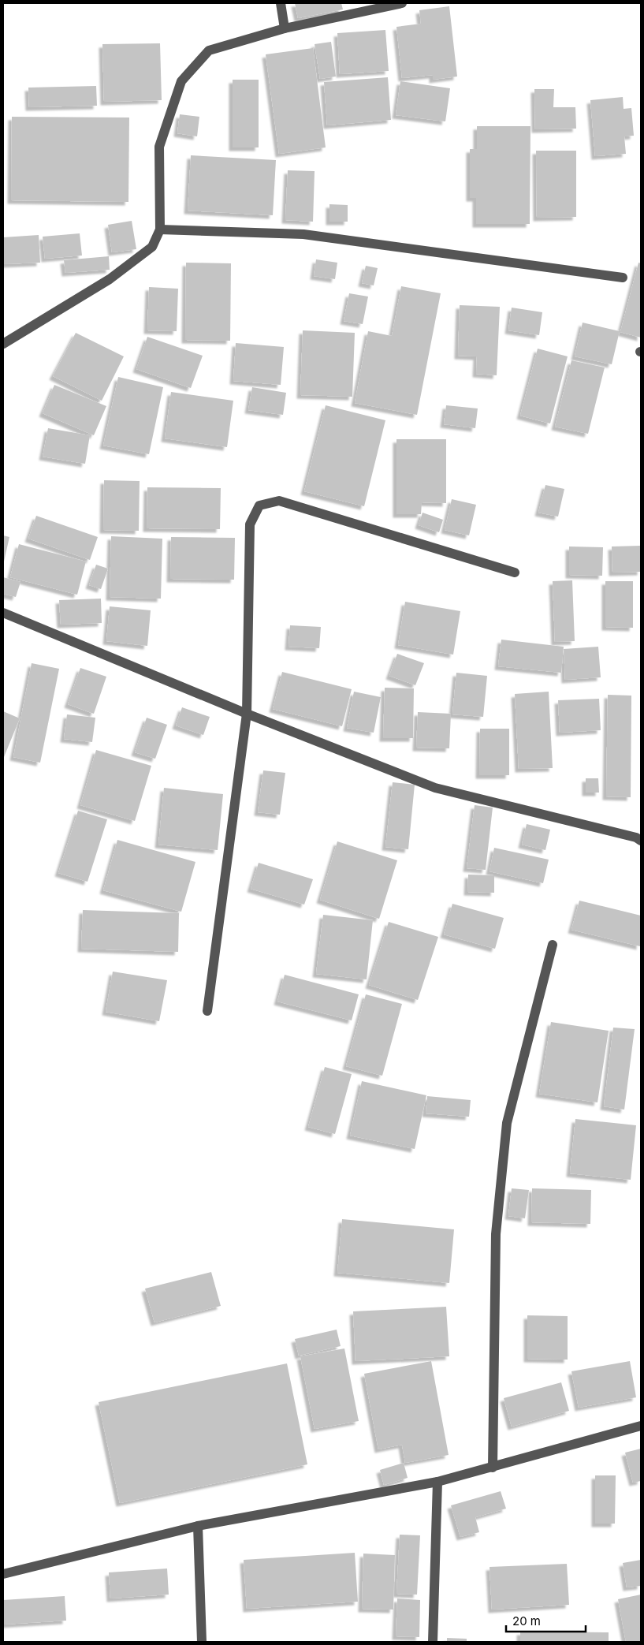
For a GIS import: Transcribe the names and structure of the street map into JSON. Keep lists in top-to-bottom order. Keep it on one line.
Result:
{"scale_bar":"20 m"}
